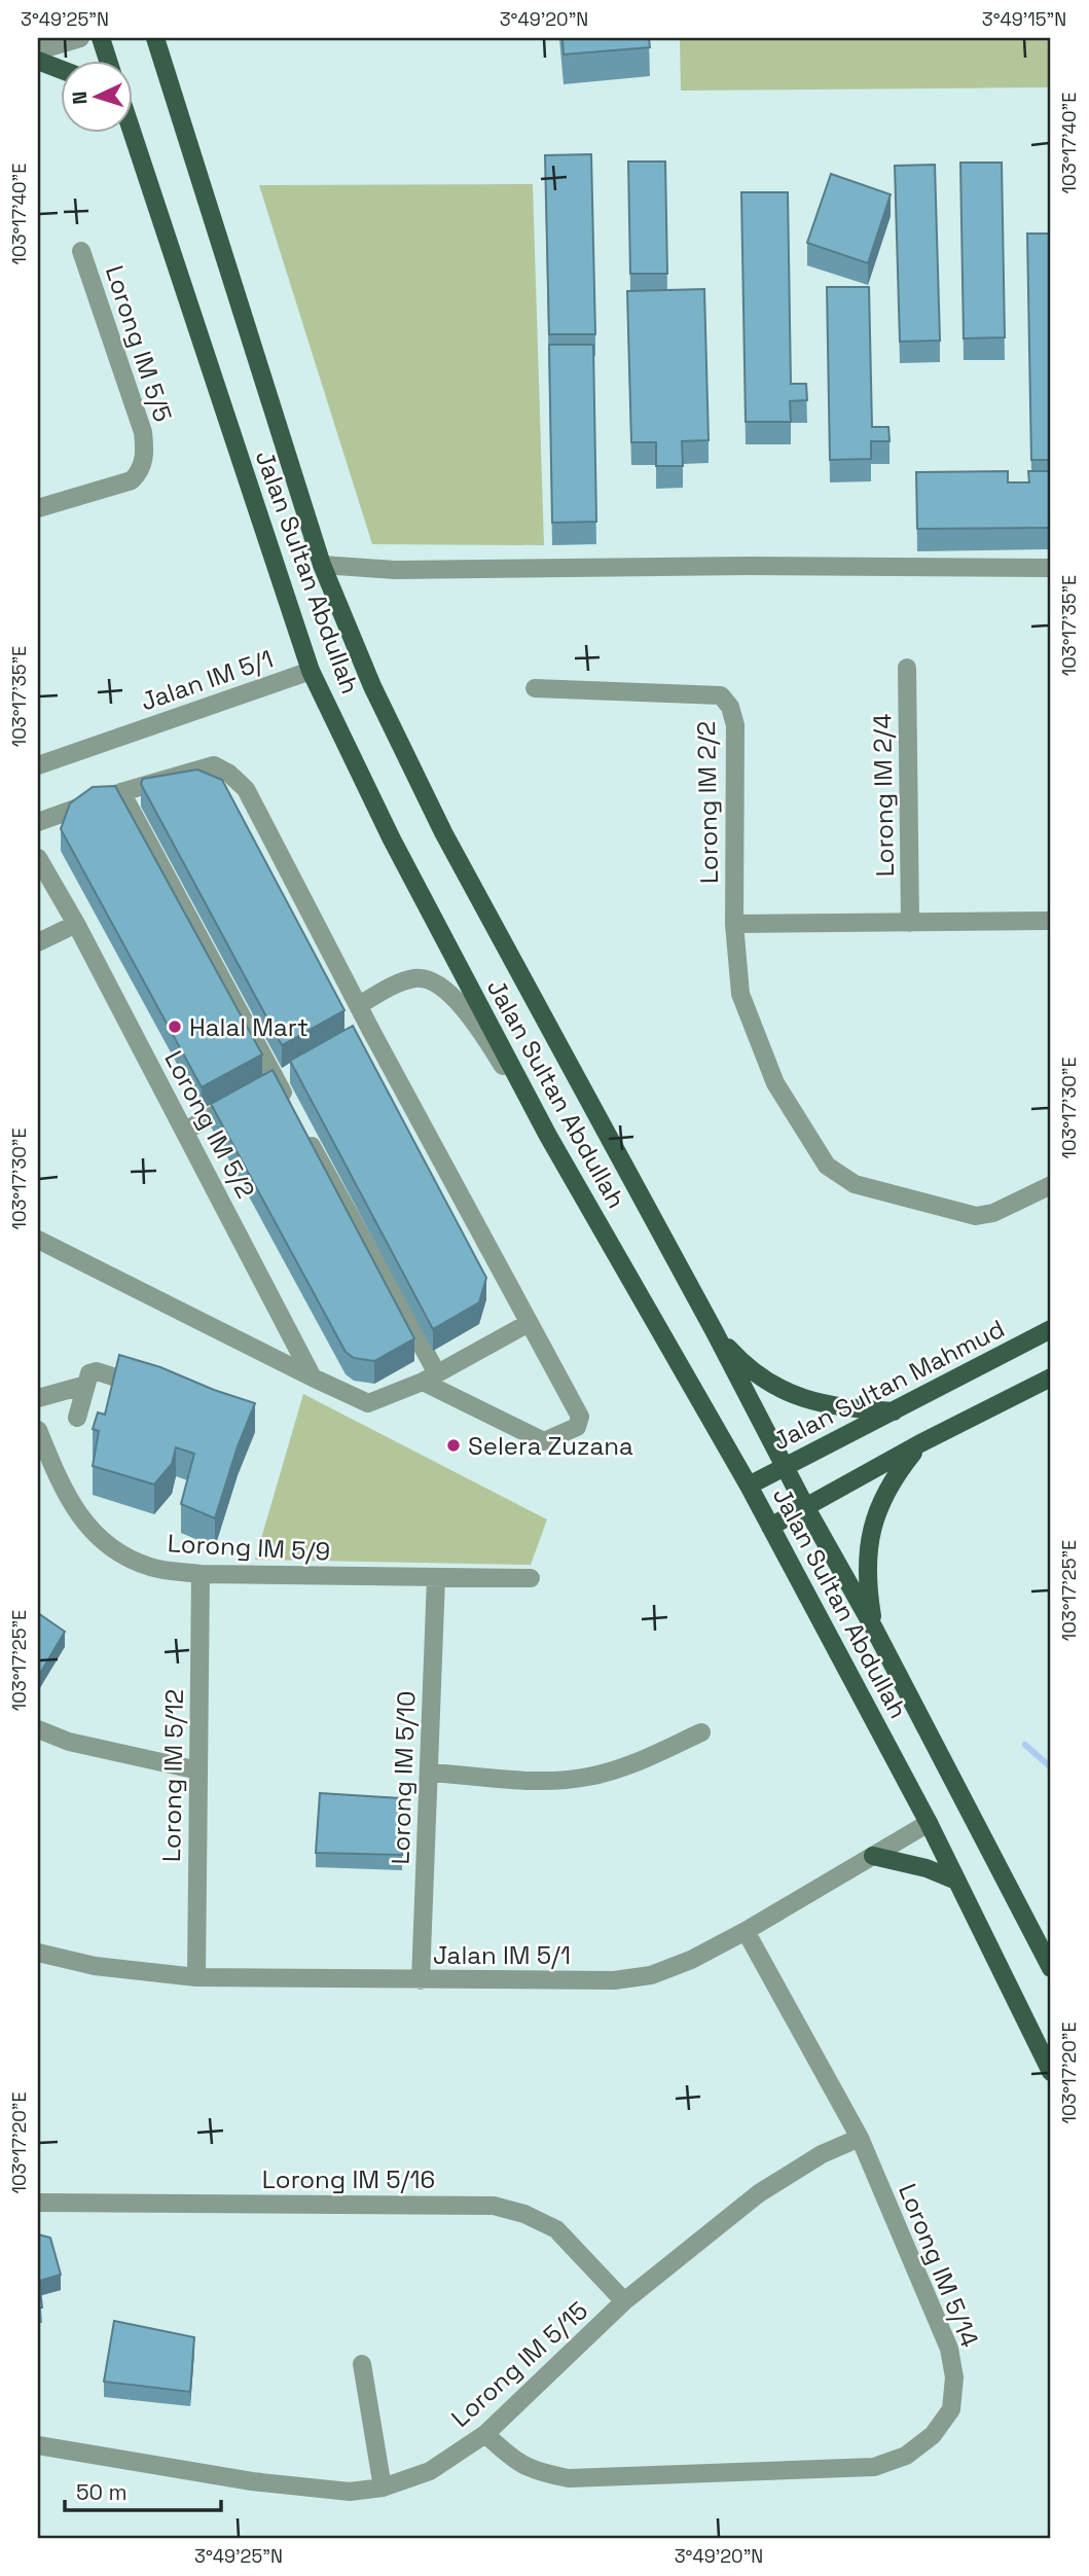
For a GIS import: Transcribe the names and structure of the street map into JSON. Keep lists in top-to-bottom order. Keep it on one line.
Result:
{"streets":{"main road":["Jalan Sultan Abdullah","Jalan Sultan Mahmud"],"street":["Lorong IM 5/5","Jalan IM 5/1","Lorong IM 2/4","Lorong IM 2/2","Lorong IM 5/2","Lorong IM 5/9","Lorong IM 5/12","Lorong IM 5/10","Lorong IM 5/16","Lorong IM 5/14","Lorong IM 5/15"]},"crossings":[["Jalan Sultan Abdullah","Jalan IM 5/1"],["Jalan Sultan Abdullah","Jalan Sultan Mahmud"],["Jalan IM 5/1","Lorong IM 5/12"],["Jalan IM 5/1","Lorong IM 5/10"],["Jalan IM 5/1","Lorong IM 5/14"],["Lorong IM 5/9","Lorong IM 5/12"],["Lorong IM 5/9","Lorong IM 5/10"],["Lorong IM 5/16","Lorong IM 5/15"],["Lorong IM 5/14","Lorong IM 5/15"]],"places":["Halal Mart","Selera Zuzana"],"scale_bar":"50 m","north":"left","coordinates":["3°49'25\"N","3°49'20\"N","3°49'15\"N","103°17'40\"E","103°17'35\"E","103°17'30\"E","103°17'25\"E","103°17'20\"E"]}
